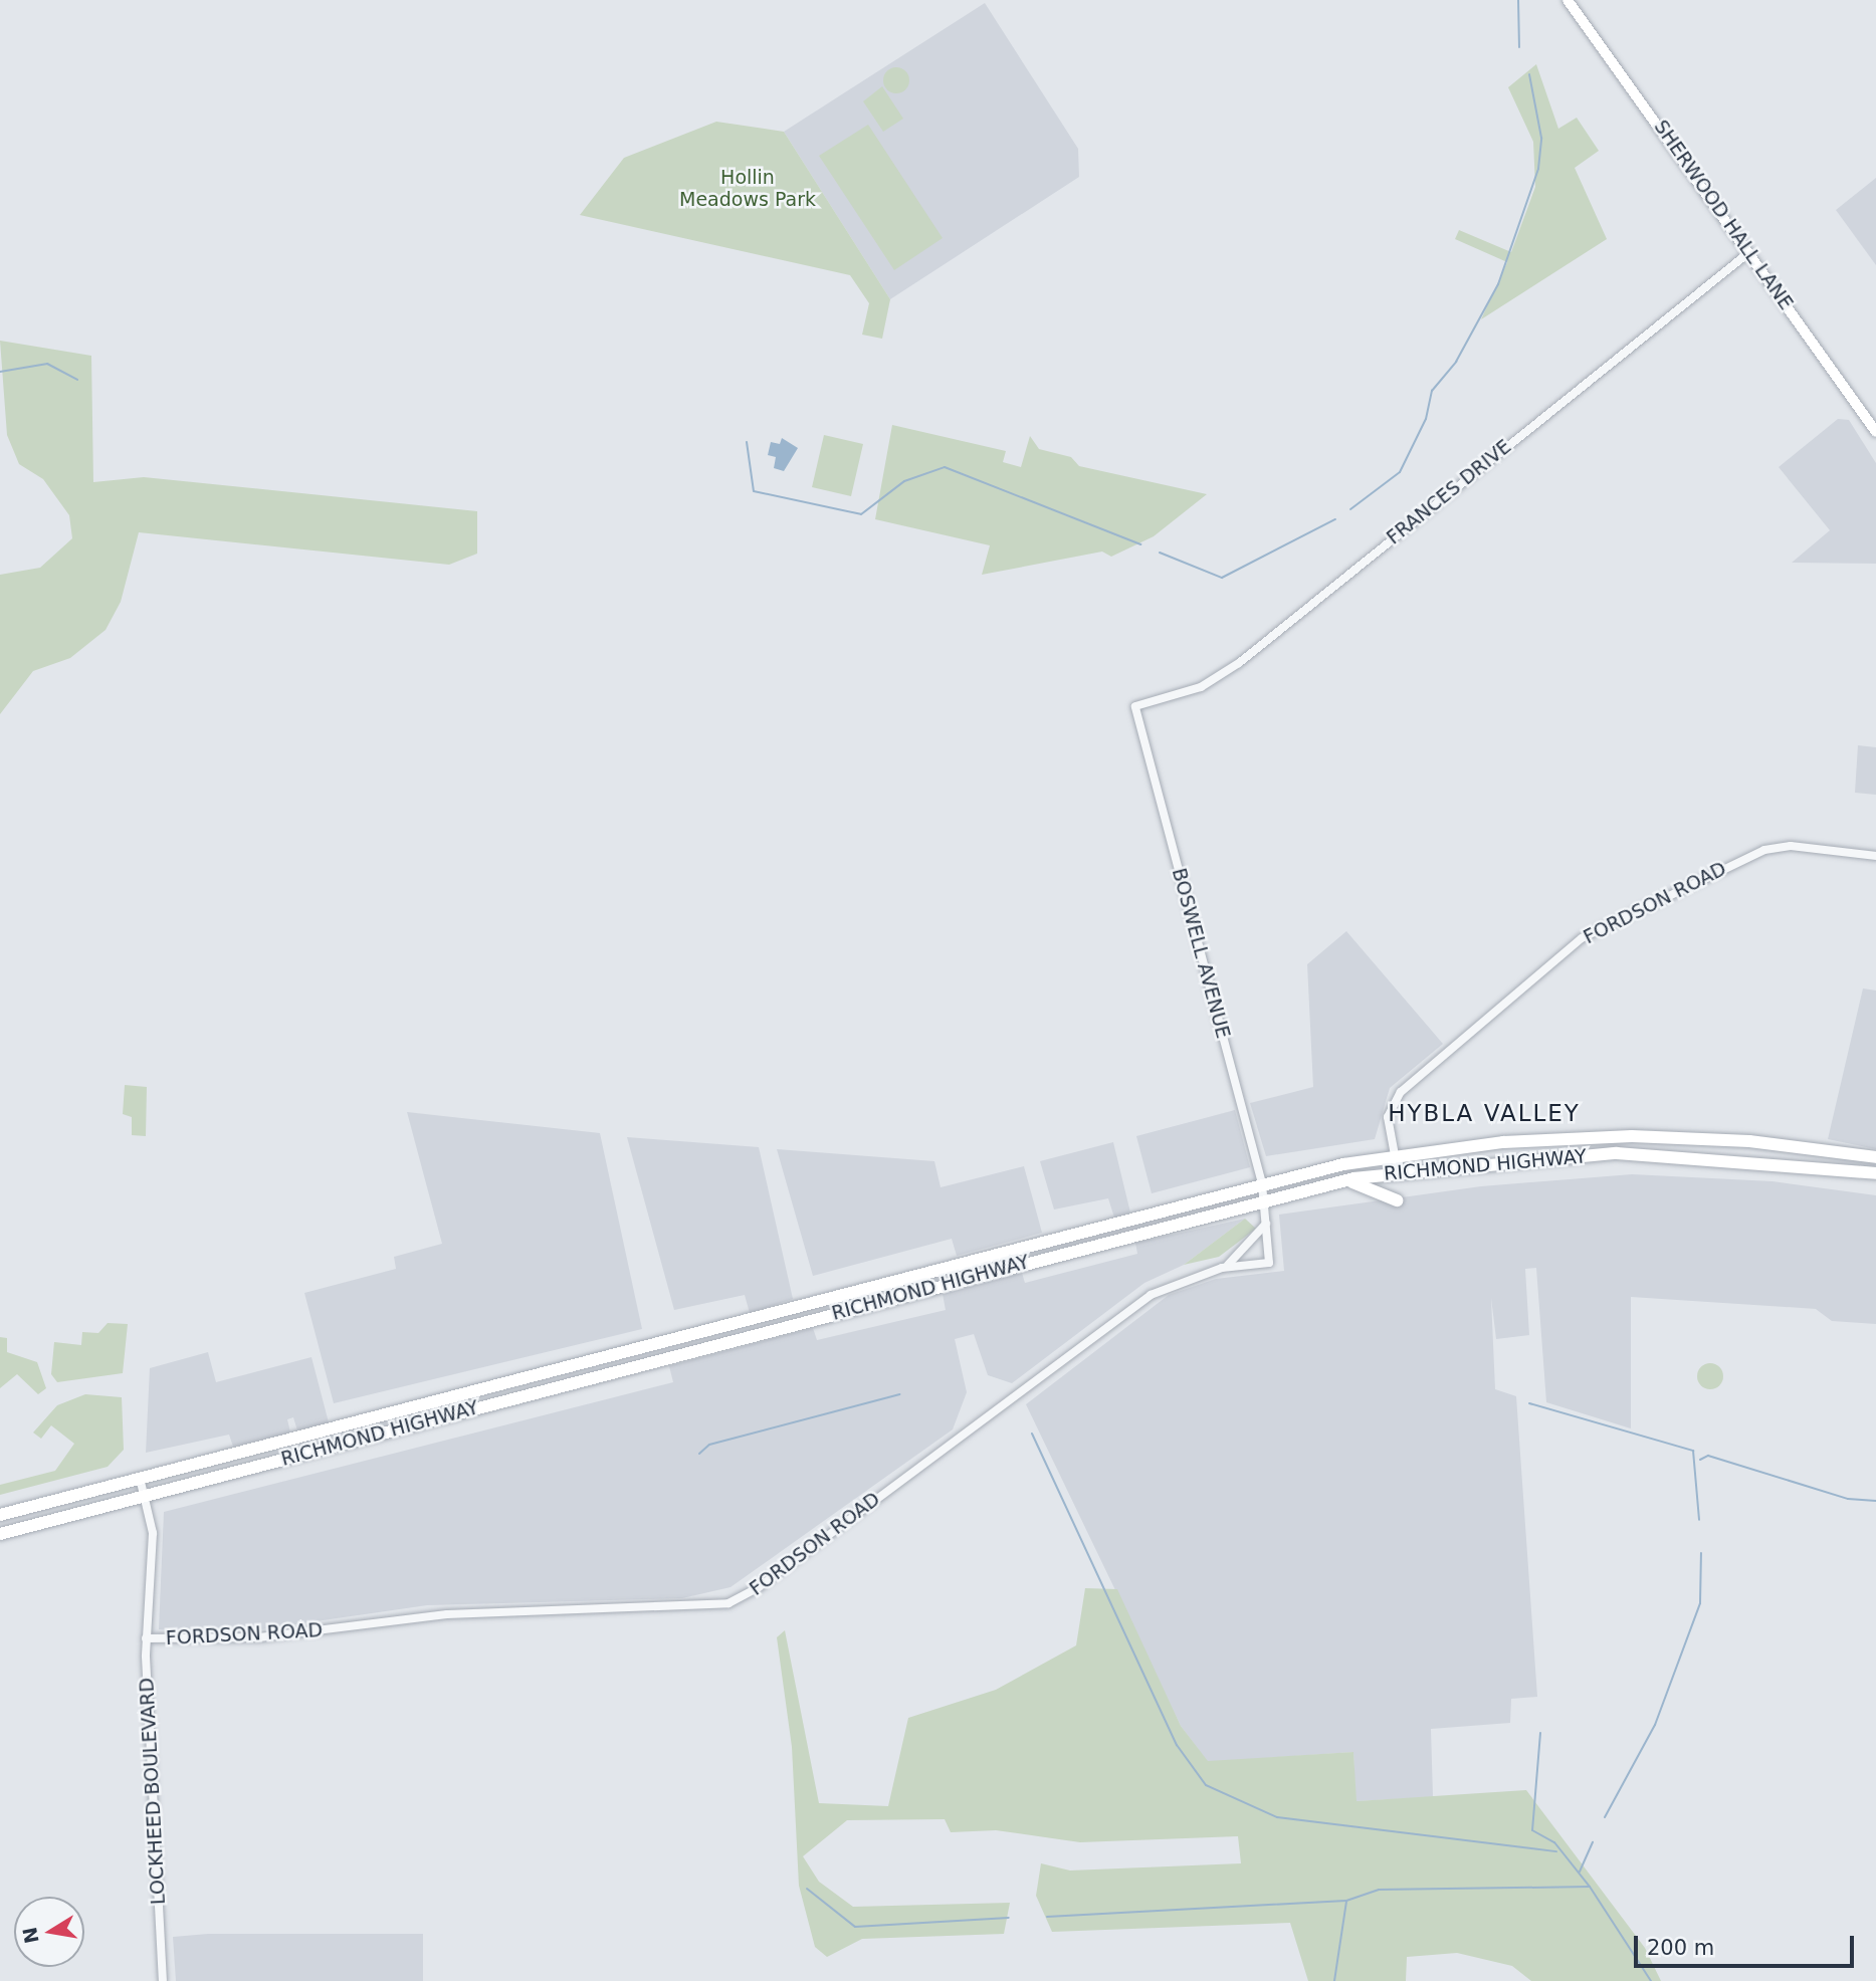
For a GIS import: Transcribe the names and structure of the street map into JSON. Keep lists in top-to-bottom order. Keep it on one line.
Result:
{"streets":{"highway":["RICHMOND HIGHWAY"],"main road":["SHERWOOD HALL LANE"],"street":["FRANCES DRIVE","FORDSON ROAD","BOSWELL AVENUE","LOCKHEED BOULEVARD"]},"crossings":[["SHERWOOD HALL LANE","FRANCES DRIVE"],["FRANCES DRIVE","BOSWELL AVENUE"],["FORDSON ROAD","BOSWELL AVENUE"],["FORDSON ROAD","RICHMOND HIGHWAY"],["FORDSON ROAD","LOCKHEED BOULEVARD"],["BOSWELL AVENUE","RICHMOND HIGHWAY"],["RICHMOND HIGHWAY","LOCKHEED BOULEVARD"]],"districts":["HYBLA VALLEY"],"parks":["Hollin Meadows Park"],"scale_bar":"200 m","north":"left"}
